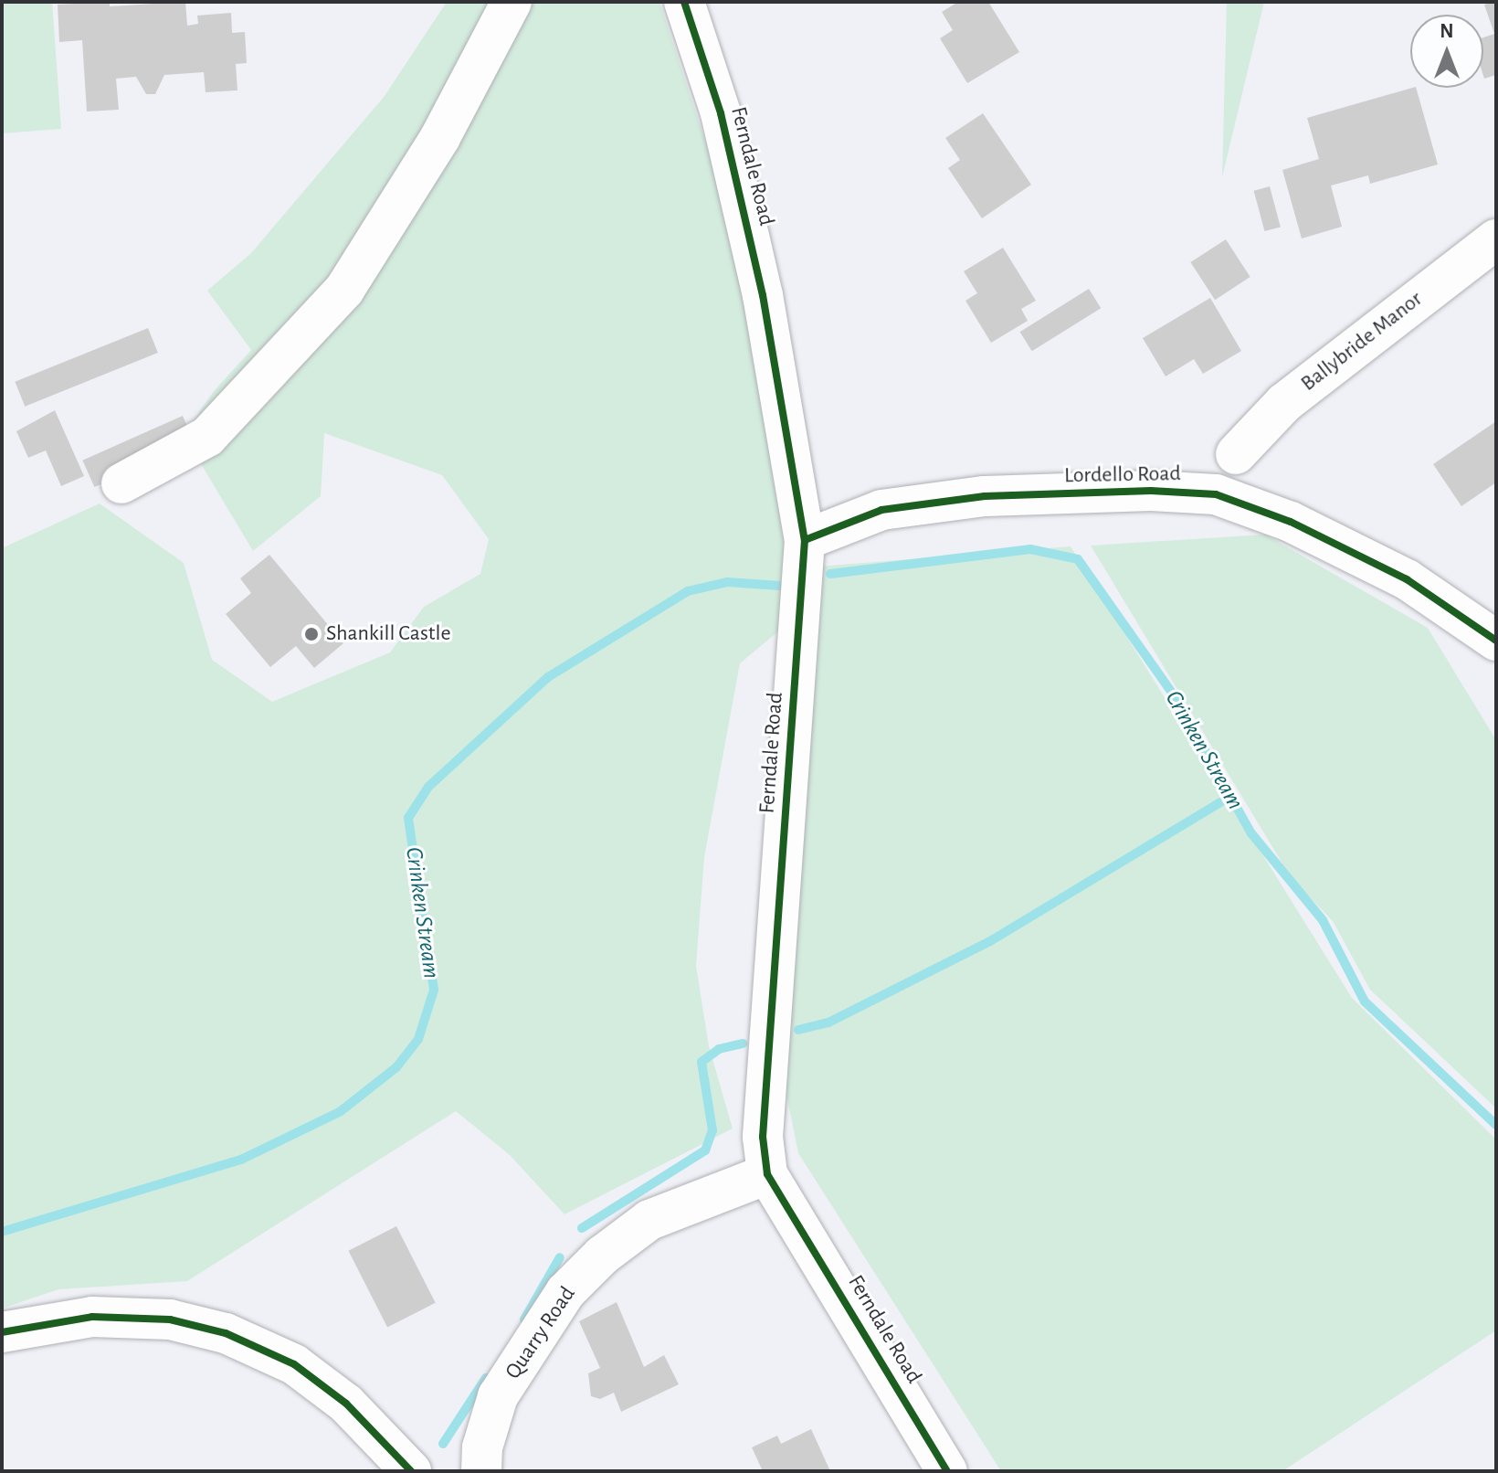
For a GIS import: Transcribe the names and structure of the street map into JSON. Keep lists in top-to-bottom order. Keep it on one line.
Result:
{"streets":{"street":["Ferndale Road","Ballybride Manor","Lordello Road","Quarry Road"]},"crossings":[["Ferndale Road","Lordello Road"],["Ferndale Road","Quarry Road"]],"water":["Crinken Stream"],"places":["Shankill Castle"],"north":"top"}
